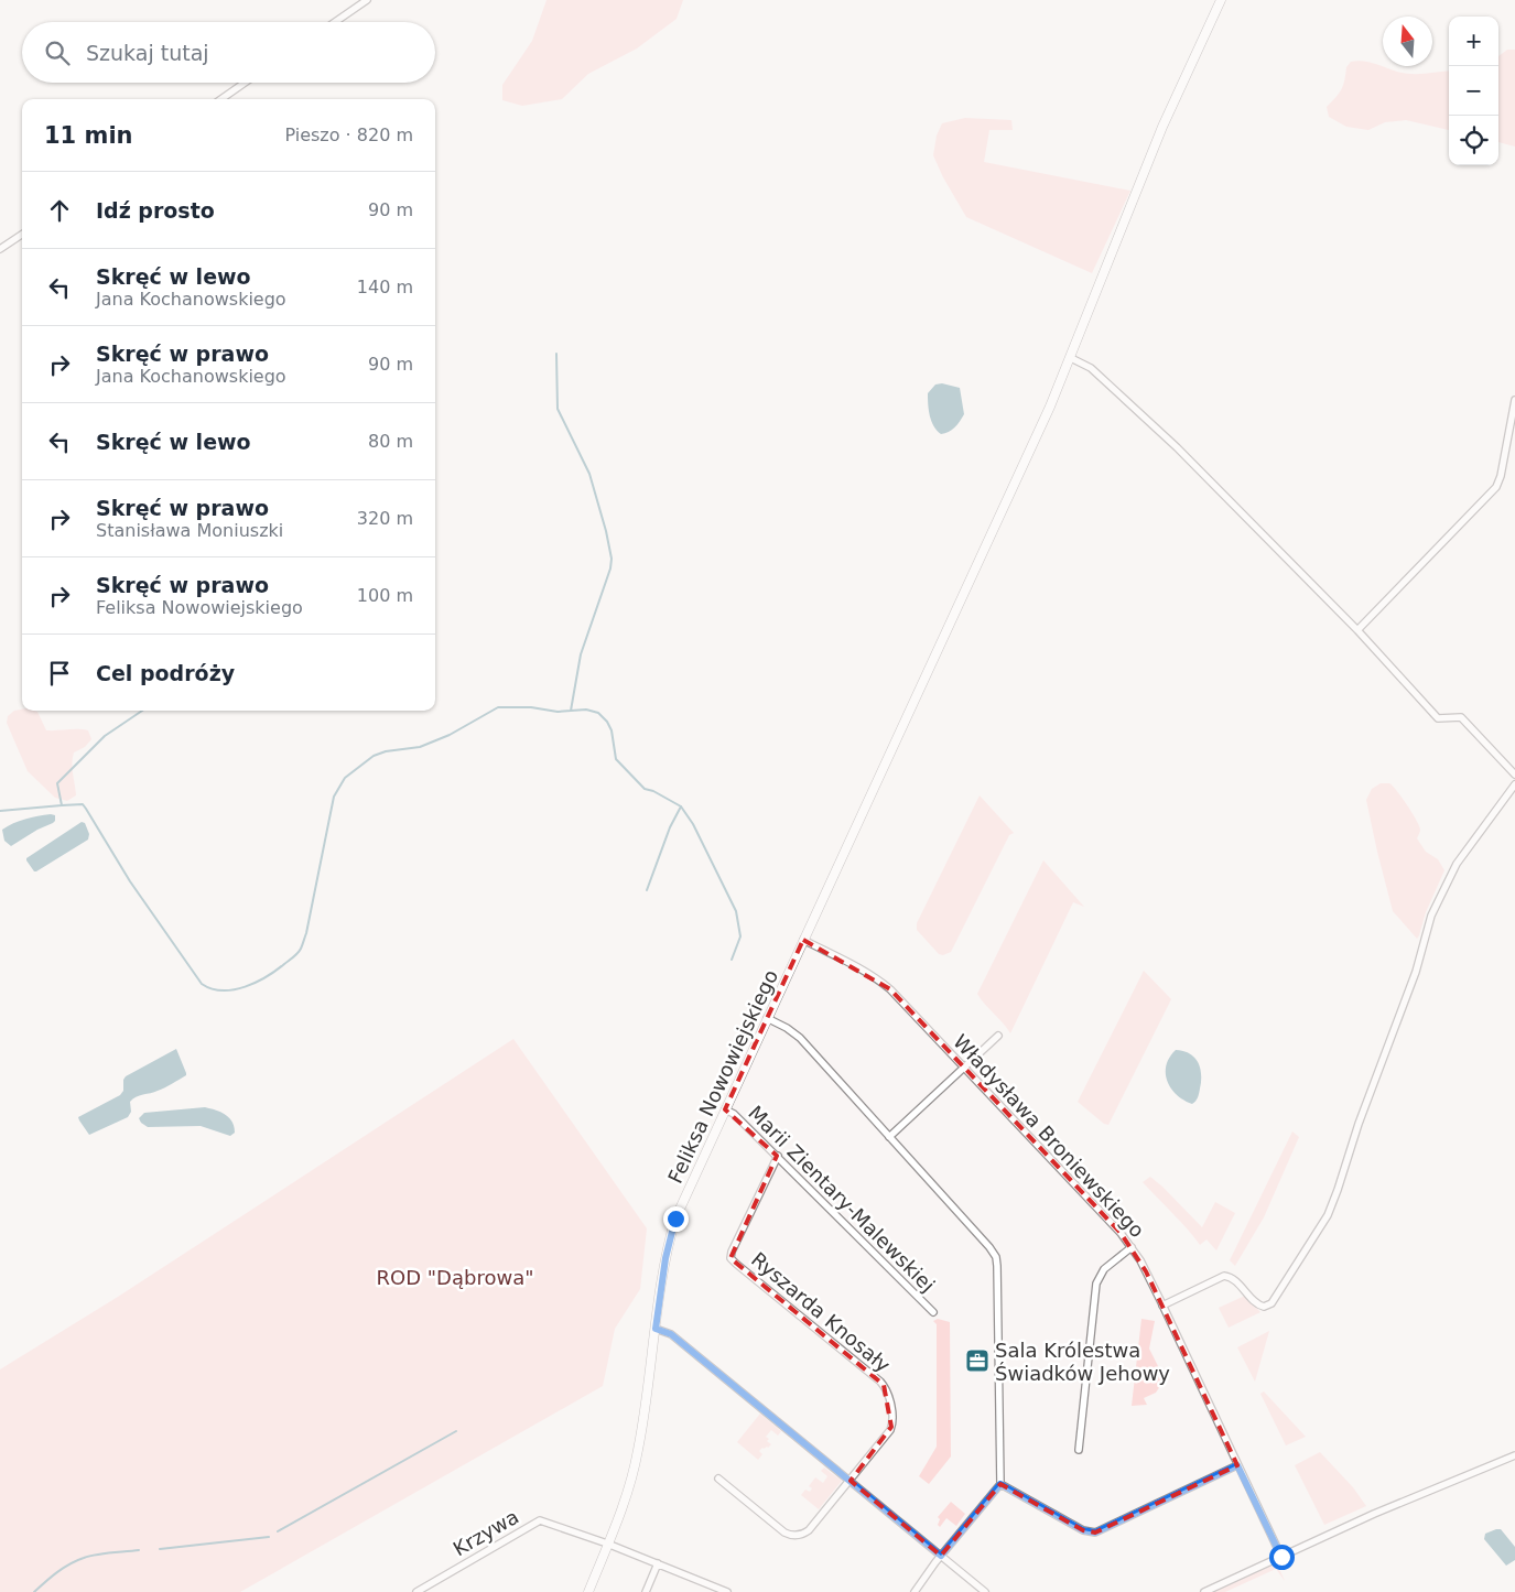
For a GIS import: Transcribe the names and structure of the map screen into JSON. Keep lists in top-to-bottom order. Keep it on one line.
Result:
{"streets":{"street":["Feliksa Nowowiejskiego","Władysława Broniewskiego","Marii Zientary-Malewskiej","Ryszarda Knosały","Krzywa"]},"crossings":[["Feliksa Nowowiejskiego","Władysława Broniewskiego"],["Feliksa Nowowiejskiego","Marii Zientary-Malewskiej"],["Feliksa Nowowiejskiego","Krzywa"],["Marii Zientary-Malewskiej","Ryszarda Knosały"]],"parks":["ROD \"Dąbrowa\""],"places":{"office":["Sala Królestwa Świadków Jehowy"]},"north":"top","page":{"map_buttons":["+","−"],"search":"Szukaj tutaj","heading":["11 min","Pieszo · 820 m"],"list":[["Idź prosto","90 m"],["Skręć w lewo","Jana Kochanowskiego","140 m"],["Skręć w prawo","Jana Kochanowskiego","90 m"],["Skręć w lewo","80 m"],["Skręć w prawo","Stanisława Moniuszki","320 m"],["Skręć w prawo","Feliksa Nowowiejskiego","100 m"],"Cel podróży"]}}
